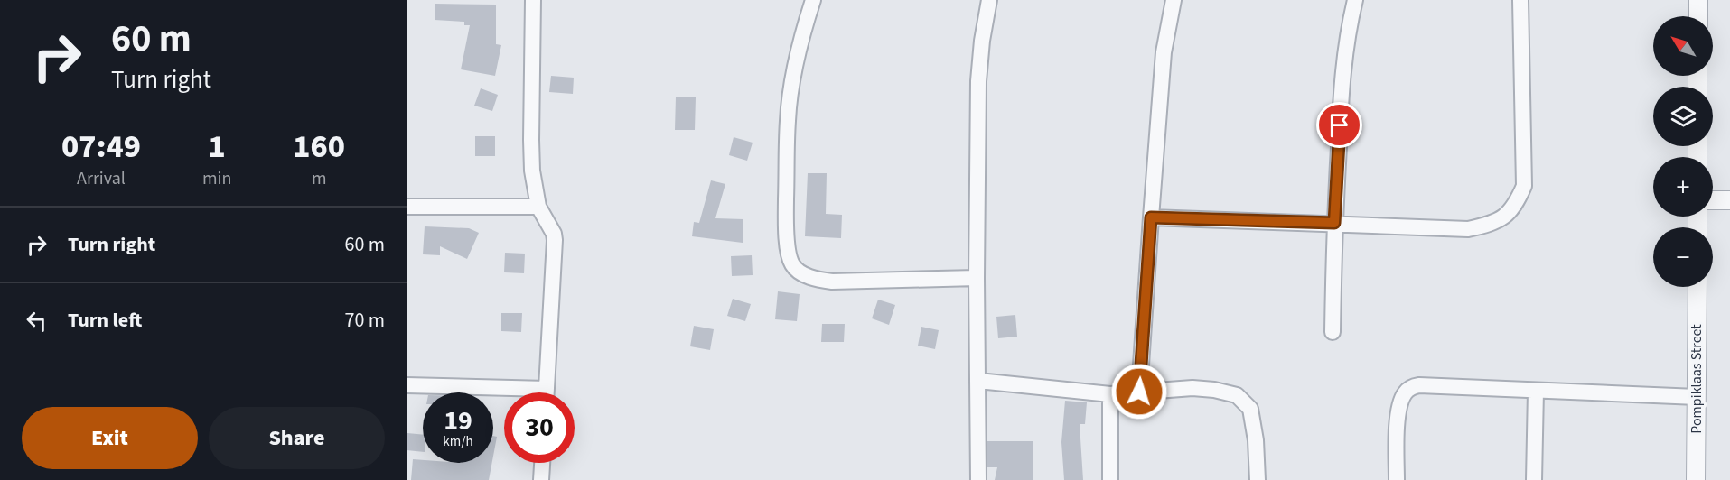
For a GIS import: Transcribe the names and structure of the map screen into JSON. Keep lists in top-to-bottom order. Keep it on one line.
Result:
{"streets":{"street":["Pompiklaas Street"]},"north":"top left","page":{"turn":["60 m","Turn right"],"map_buttons":["+","−"],"eta":["07:49","Arrival","1","min","160","m"],"list":[{"name":"Turn right","value":"60 m"},{"name":"Turn left","value":"70 m"}],"speed":"19 km/h","limit":"30","buttons":["Exit","Share"]}}
